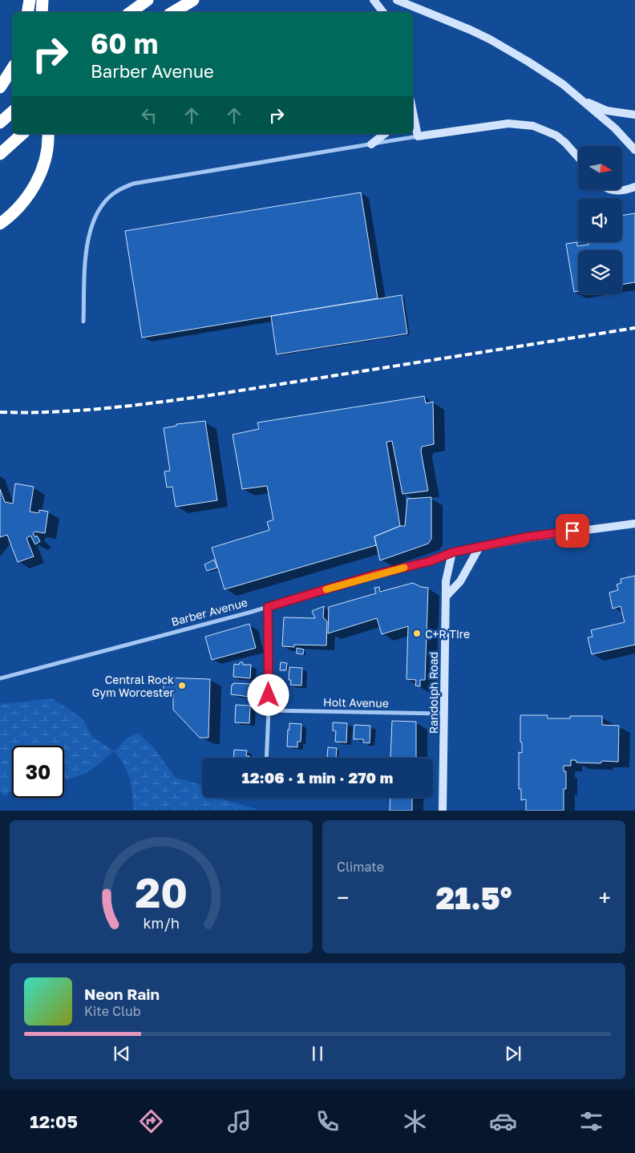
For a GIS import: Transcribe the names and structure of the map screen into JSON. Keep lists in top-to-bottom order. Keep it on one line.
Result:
{"streets":{"main road":["Barber Avenue","Randolph Road"],"street":["Holt Avenue"]},"crossings":[["Barber Avenue","Randolph Road"],["Randolph Road","Holt Avenue"]],"places":["C+R Tire","Central Rock Gym Worcester"],"north":"right","page":{"turn":["60 m","Barber Avenue"],"limit":"30","trip":"12:06 · 1 min · 270 m","tile":"Climate","heat":["−","21.5°","+"],"song":["Neon Rain","Kite Club"],"tabs":"12:05","gauge":["20","km/h"]}}
